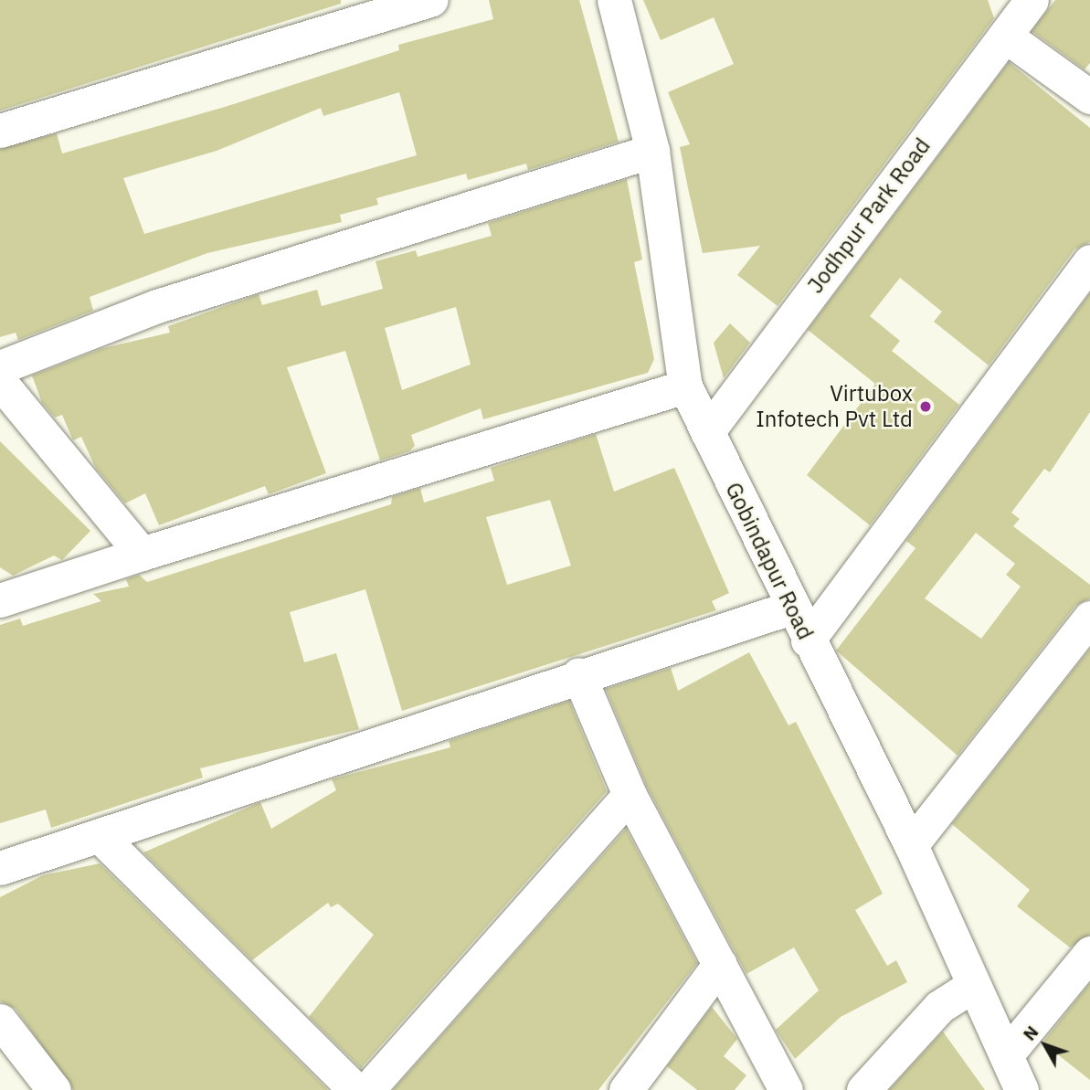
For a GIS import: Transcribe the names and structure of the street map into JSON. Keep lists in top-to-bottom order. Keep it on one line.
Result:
{"streets":{"street":["Jodhpur Park Road","Gobindapur Road"]},"crossings":[["Jodhpur Park Road","Gobindapur Road"]],"places":["Virtubox Infotech Pvt Ltd"],"north":"top left"}
